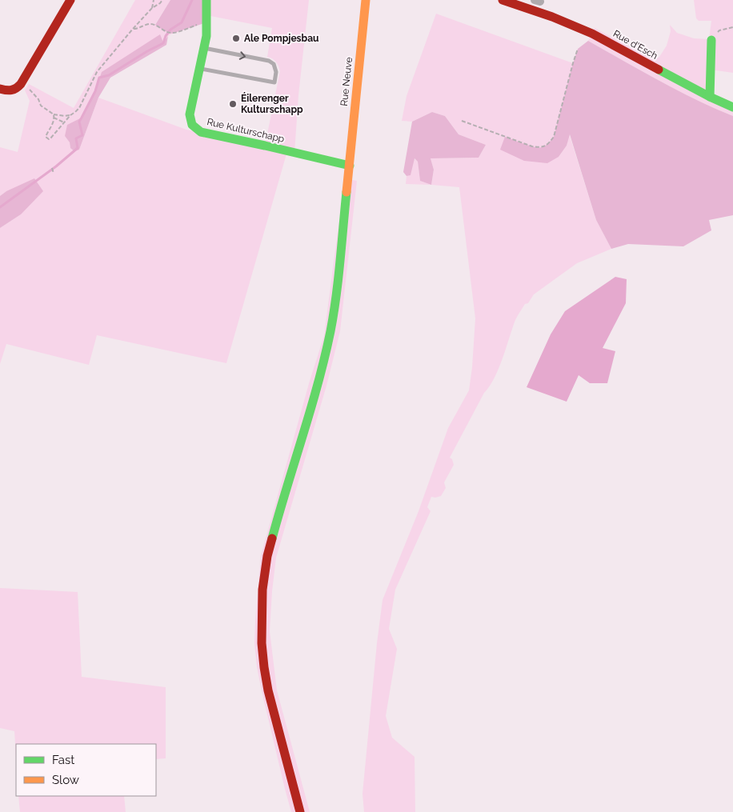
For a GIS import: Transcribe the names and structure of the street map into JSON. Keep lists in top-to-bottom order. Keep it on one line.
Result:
{"streets":{"street":["Rue d'Esch","Rue Neuve","Rue Kulturschapp"]},"crossings":[["Rue Neuve","Rue Kulturschapp"]],"places":["Ale Pompjesbau","Éilerenger Kulturschapp"],"legend":["Fast","Slow"]}
